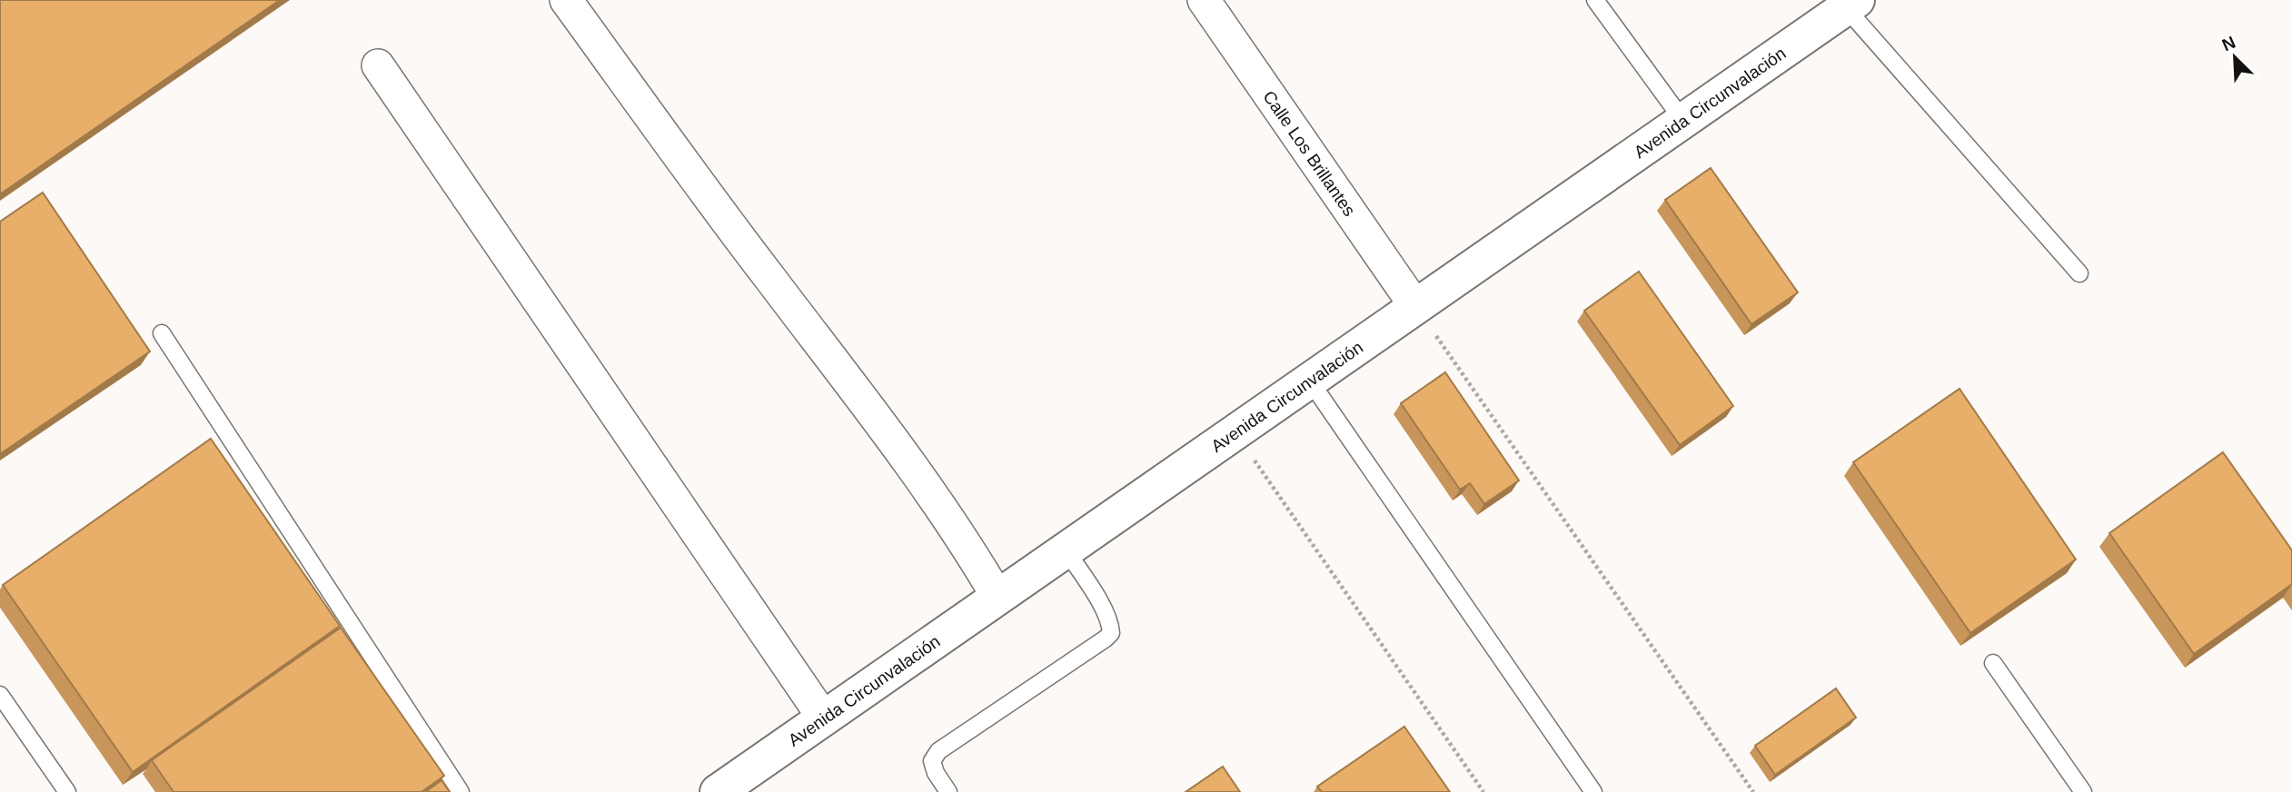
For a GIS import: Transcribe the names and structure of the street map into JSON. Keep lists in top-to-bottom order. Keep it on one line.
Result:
{"streets":{"street":["Avenida Circunvalación","Calle Los Brillantes"]},"crossings":[["Avenida Circunvalación","Calle Los Brillantes"]],"north":"top left"}
